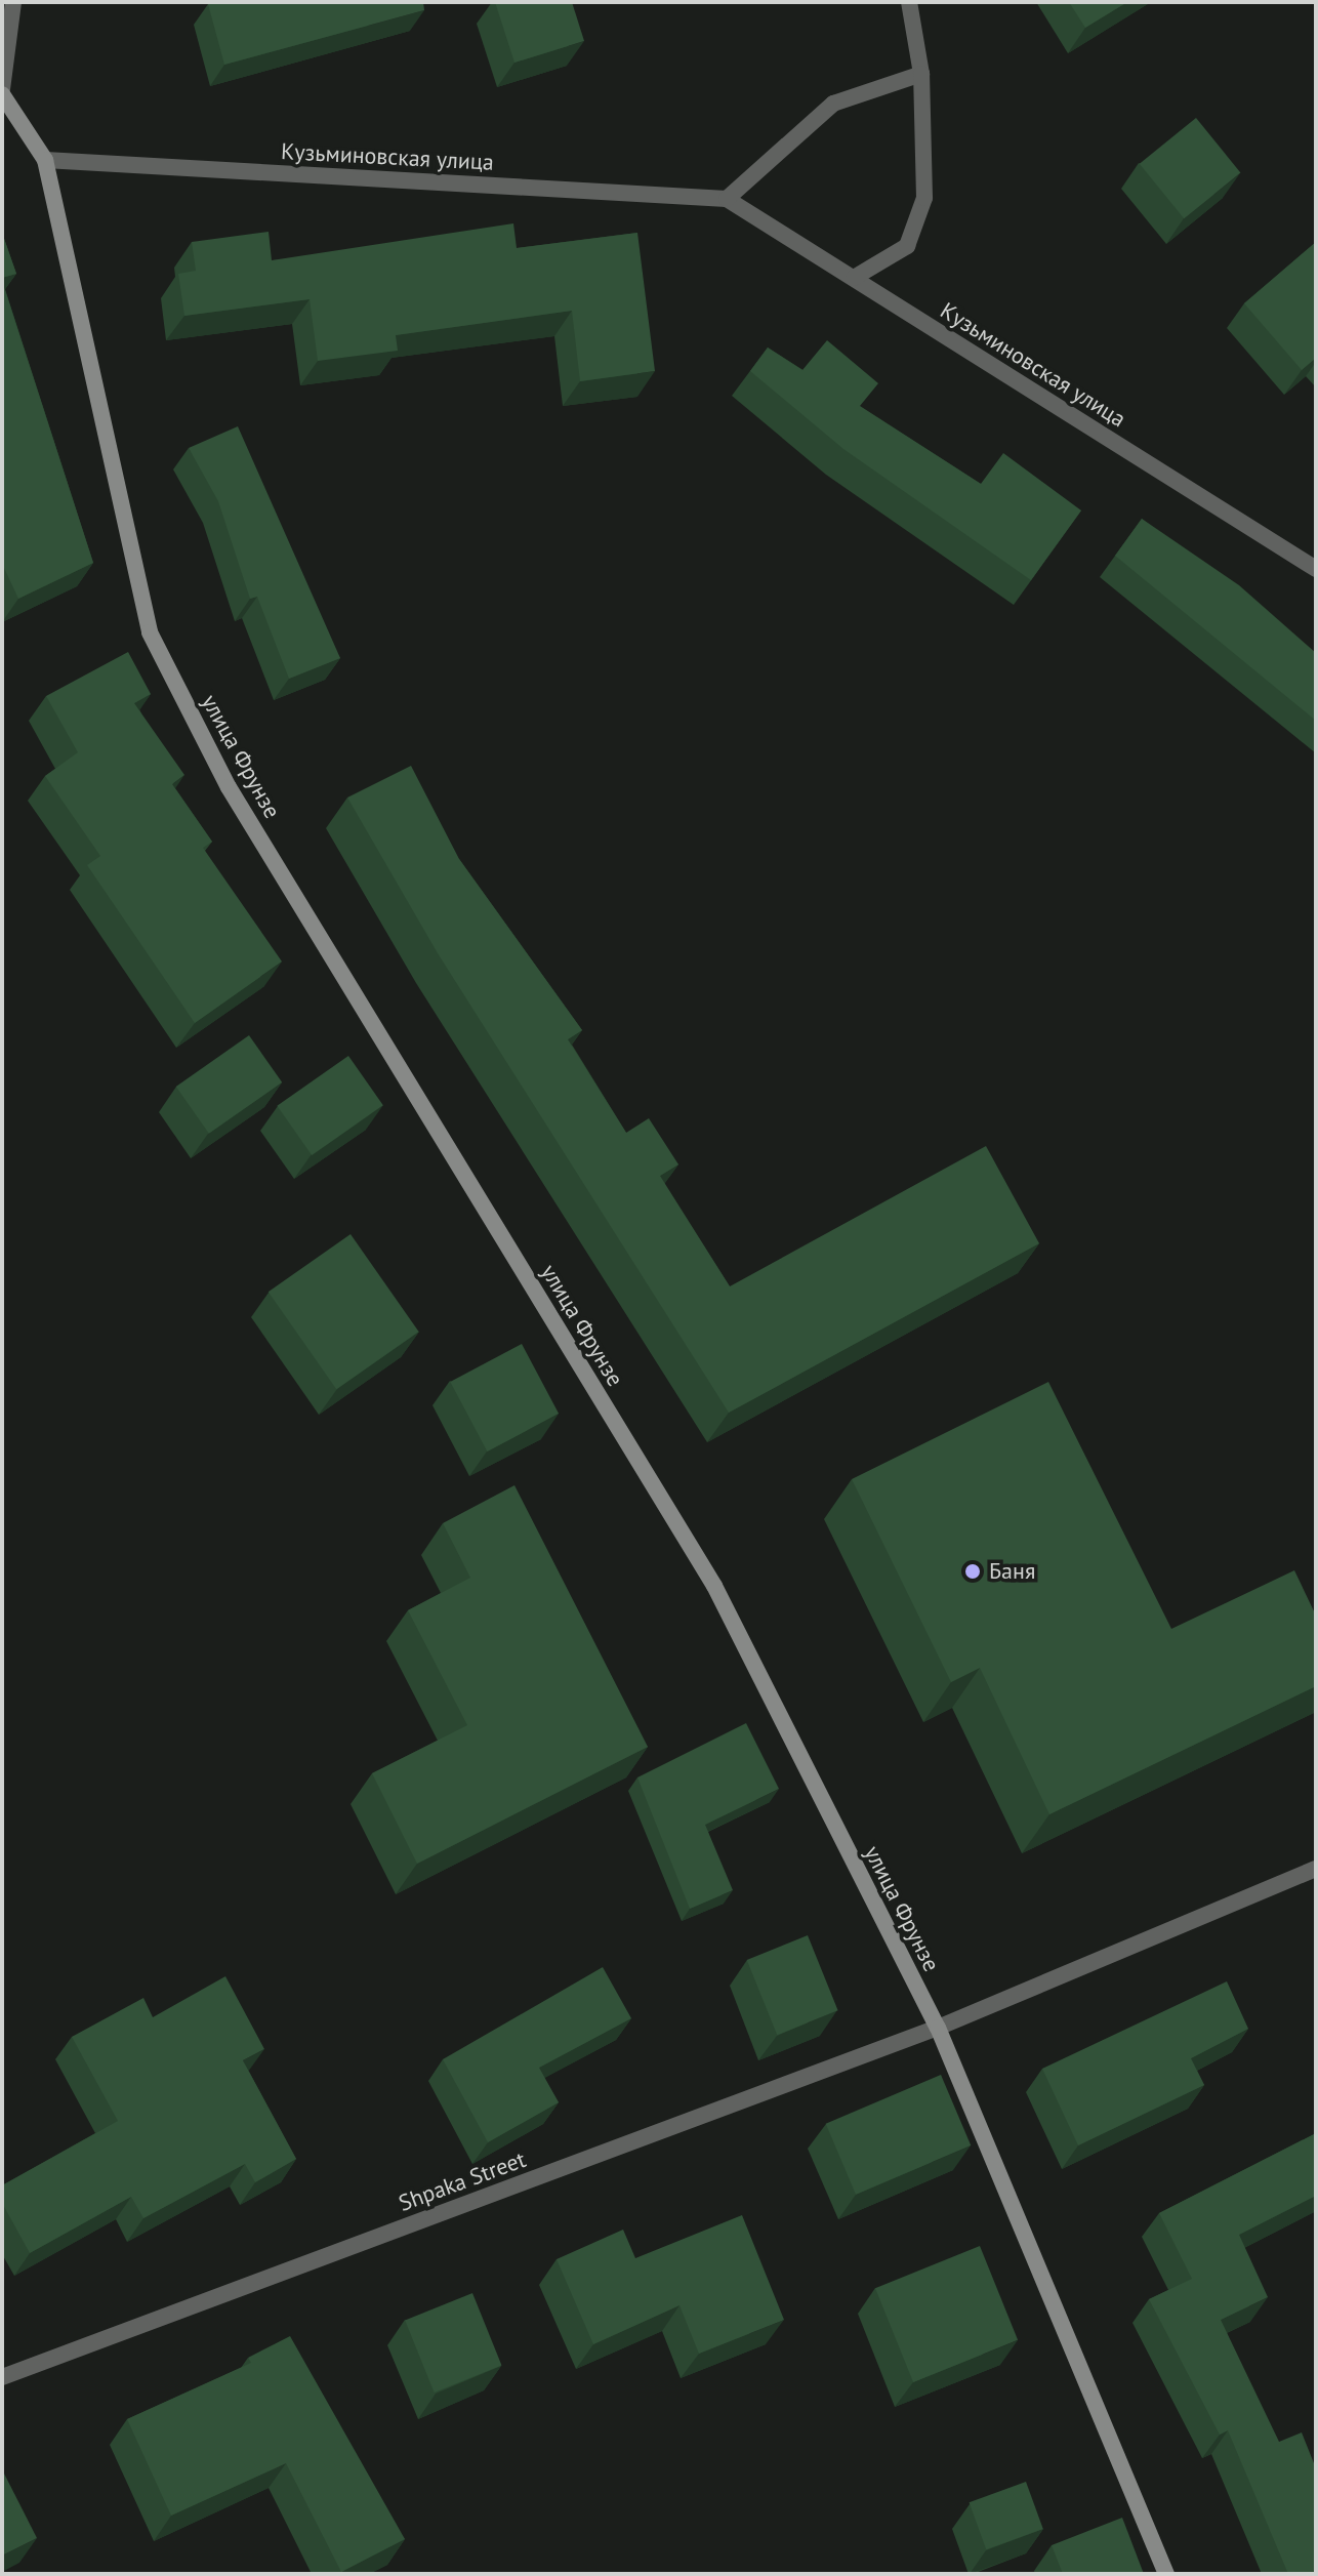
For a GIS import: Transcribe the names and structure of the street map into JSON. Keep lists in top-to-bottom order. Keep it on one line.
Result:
{"streets":{"street":["Кузьминовская улица","улица Фрунзе","Shpaka Street"]},"crossings":[["Кузьминовская улица","улица Фрунзе"],["улица Фрунзе","Shpaka Street"]],"places":["Баня"]}
